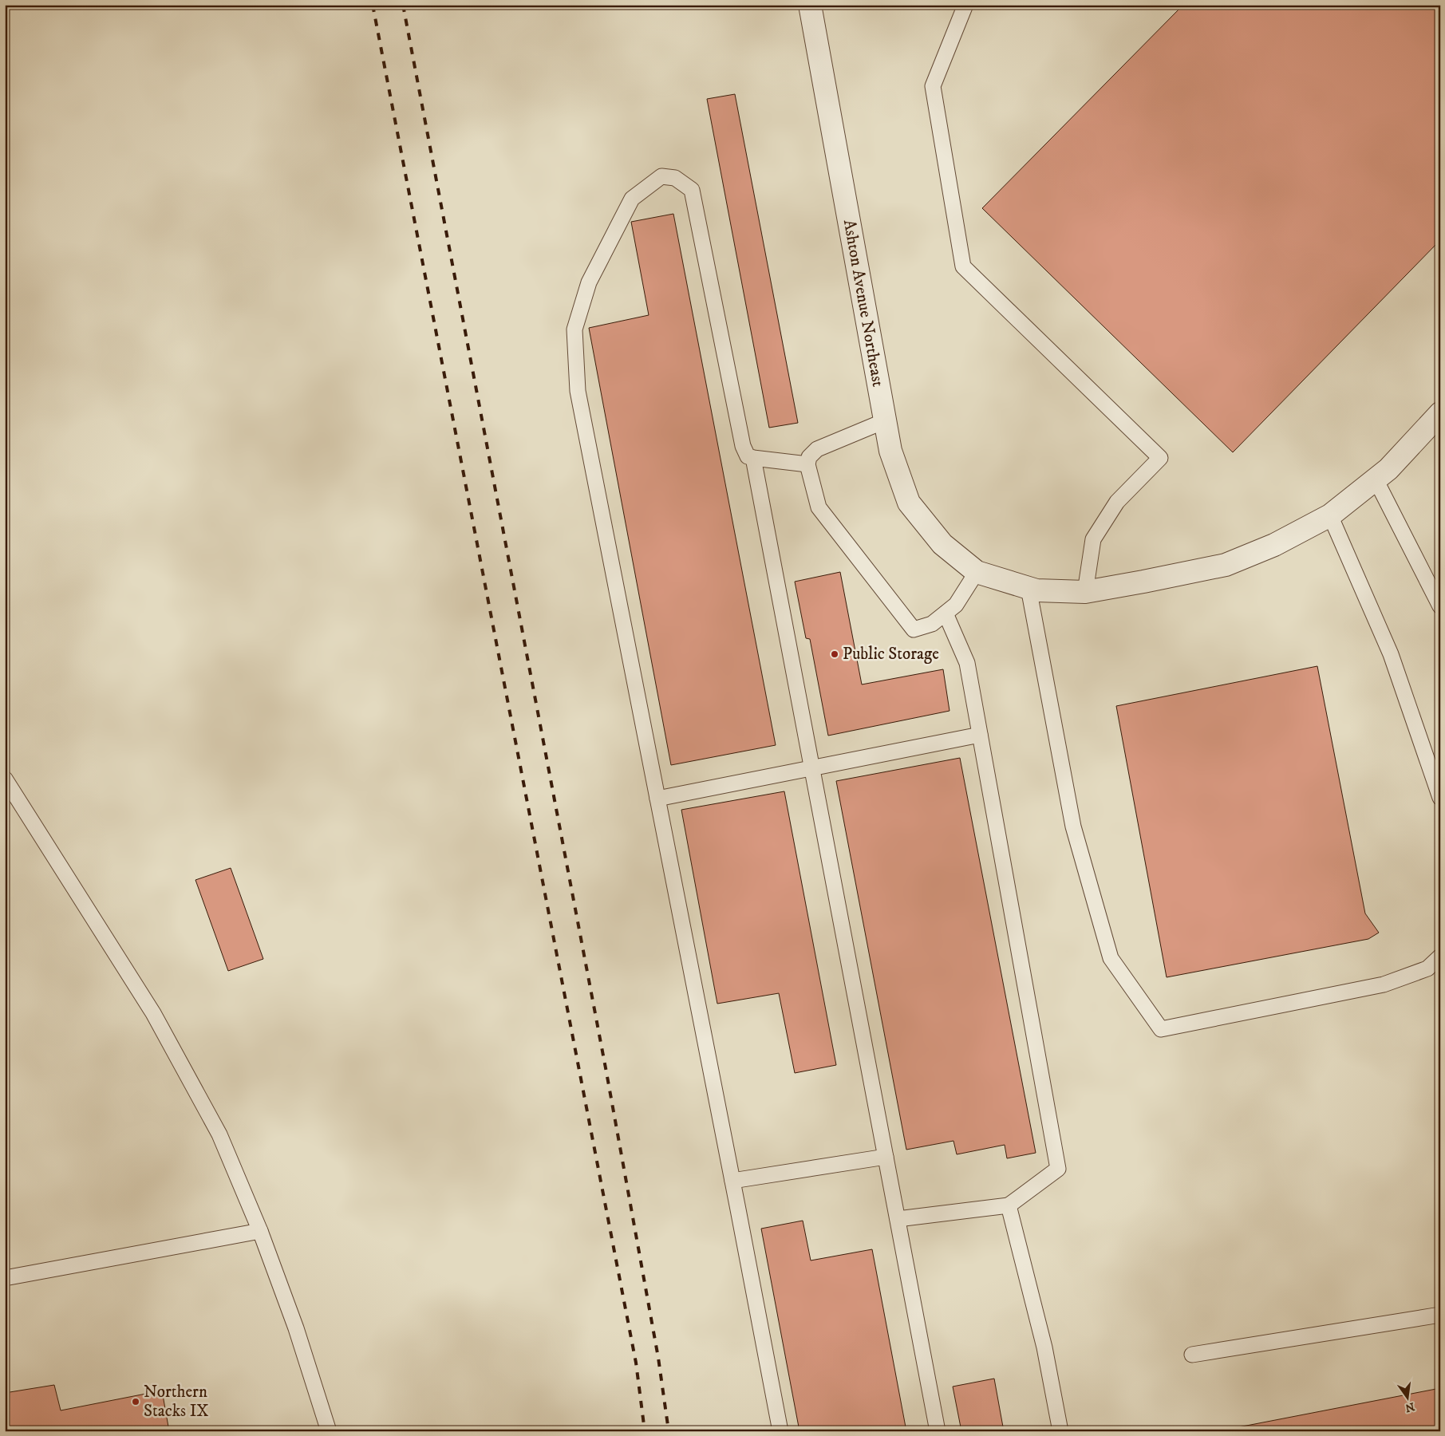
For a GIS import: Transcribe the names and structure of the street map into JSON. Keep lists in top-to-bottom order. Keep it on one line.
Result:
{"streets":{"street":["Ashton Avenue Northeast"]},"places":["Public Storage","Northern Stacks IX"],"north":"bottom"}
